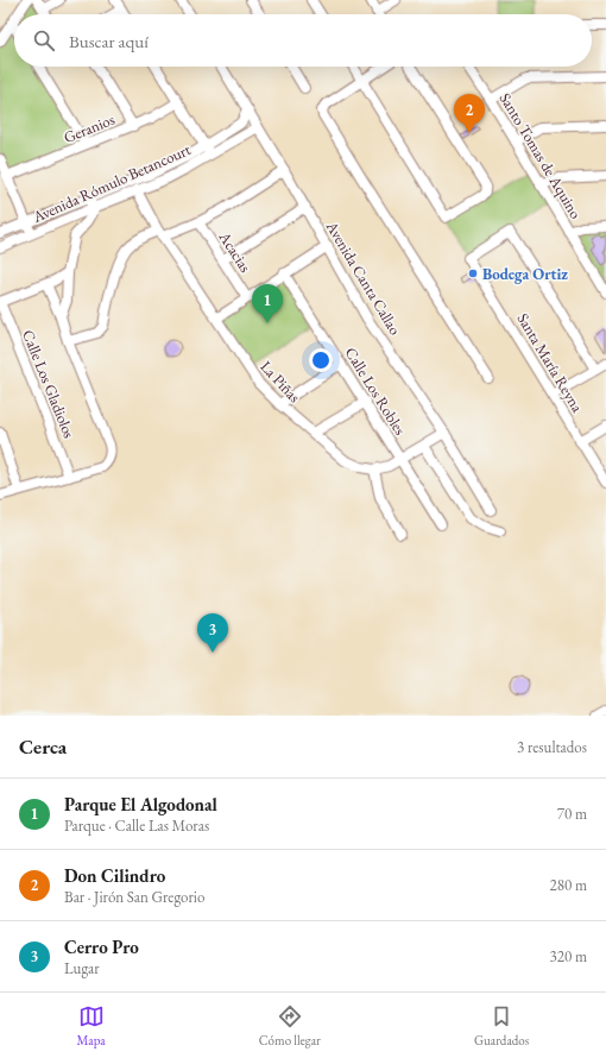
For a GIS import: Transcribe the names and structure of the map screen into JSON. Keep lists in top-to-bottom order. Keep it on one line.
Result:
{"streets":{"street":["Geranios","Santo Tomas de Aquino","Avenida Rómulo Betancourt","Acacias","Avenida Canta Callao","Santa María Reyna","La Piñas","Calle Los Gladiolos","Calle Los Robles"]},"crossings":[["Avenida Rómulo Betancourt","Avenida Canta Callao"],["Avenida Rómulo Betancourt","La Piñas"]],"places":["Bodega Ortiz"],"page":{"search":"Buscar aquí","pins":["2","1","3"],"heading":["Cerca","3 resultados"],"list":[{"mark":"1","name":"Parque El Algodonal","note":"Parque · Calle Las Moras","value":"70 m"},{"mark":"2","name":"Don Cilindro","note":"Bar · Jirón San Gregorio","value":"280 m"},{"mark":"3","name":"Cerro Pro","note":"Lugar","value":"320 m"}],"nav":["Mapa","Cómo llegar","Guardados"]}}
